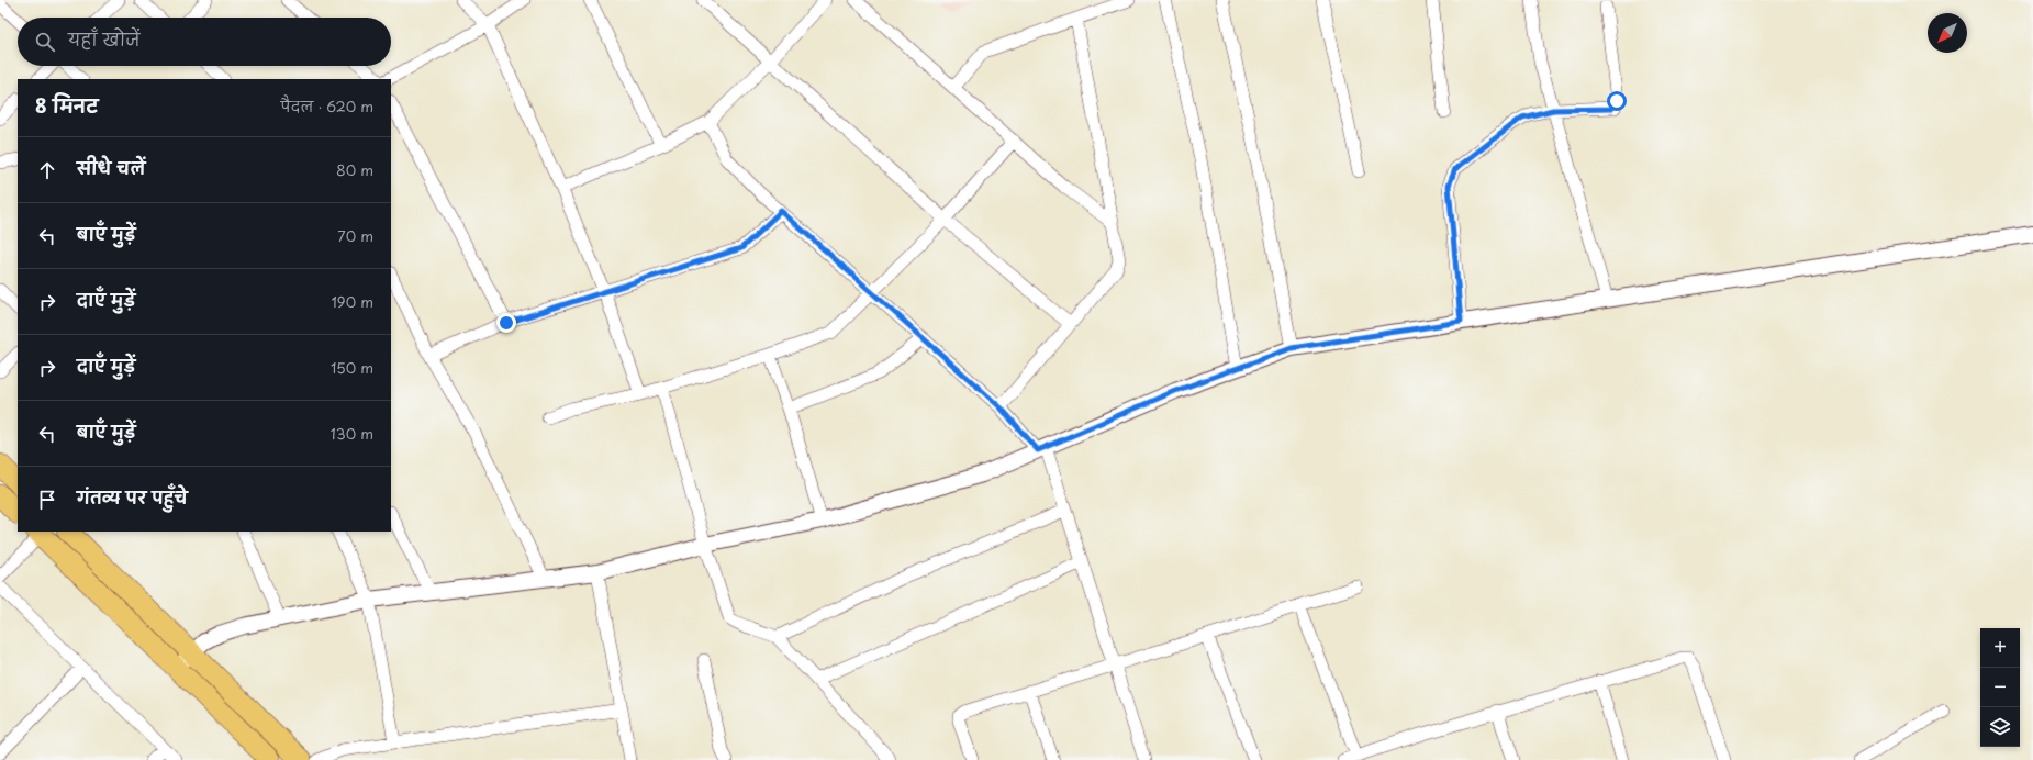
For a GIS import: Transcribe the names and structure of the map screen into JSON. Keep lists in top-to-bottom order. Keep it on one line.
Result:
{"north":"bottom left","page":{"search":"यहाँ खोजें","heading":["8 मिनट","पैदल · 620 m"],"list":[["सीधे चलें","80 m"],["बाएँ मुड़ें","70 m"],["दाएँ मुड़ें","190 m"],["दाएँ मुड़ें","150 m"],["बाएँ मुड़ें","130 m"],"गंतव्य पर पहुँचे"],"map_buttons":["+","−"]}}
